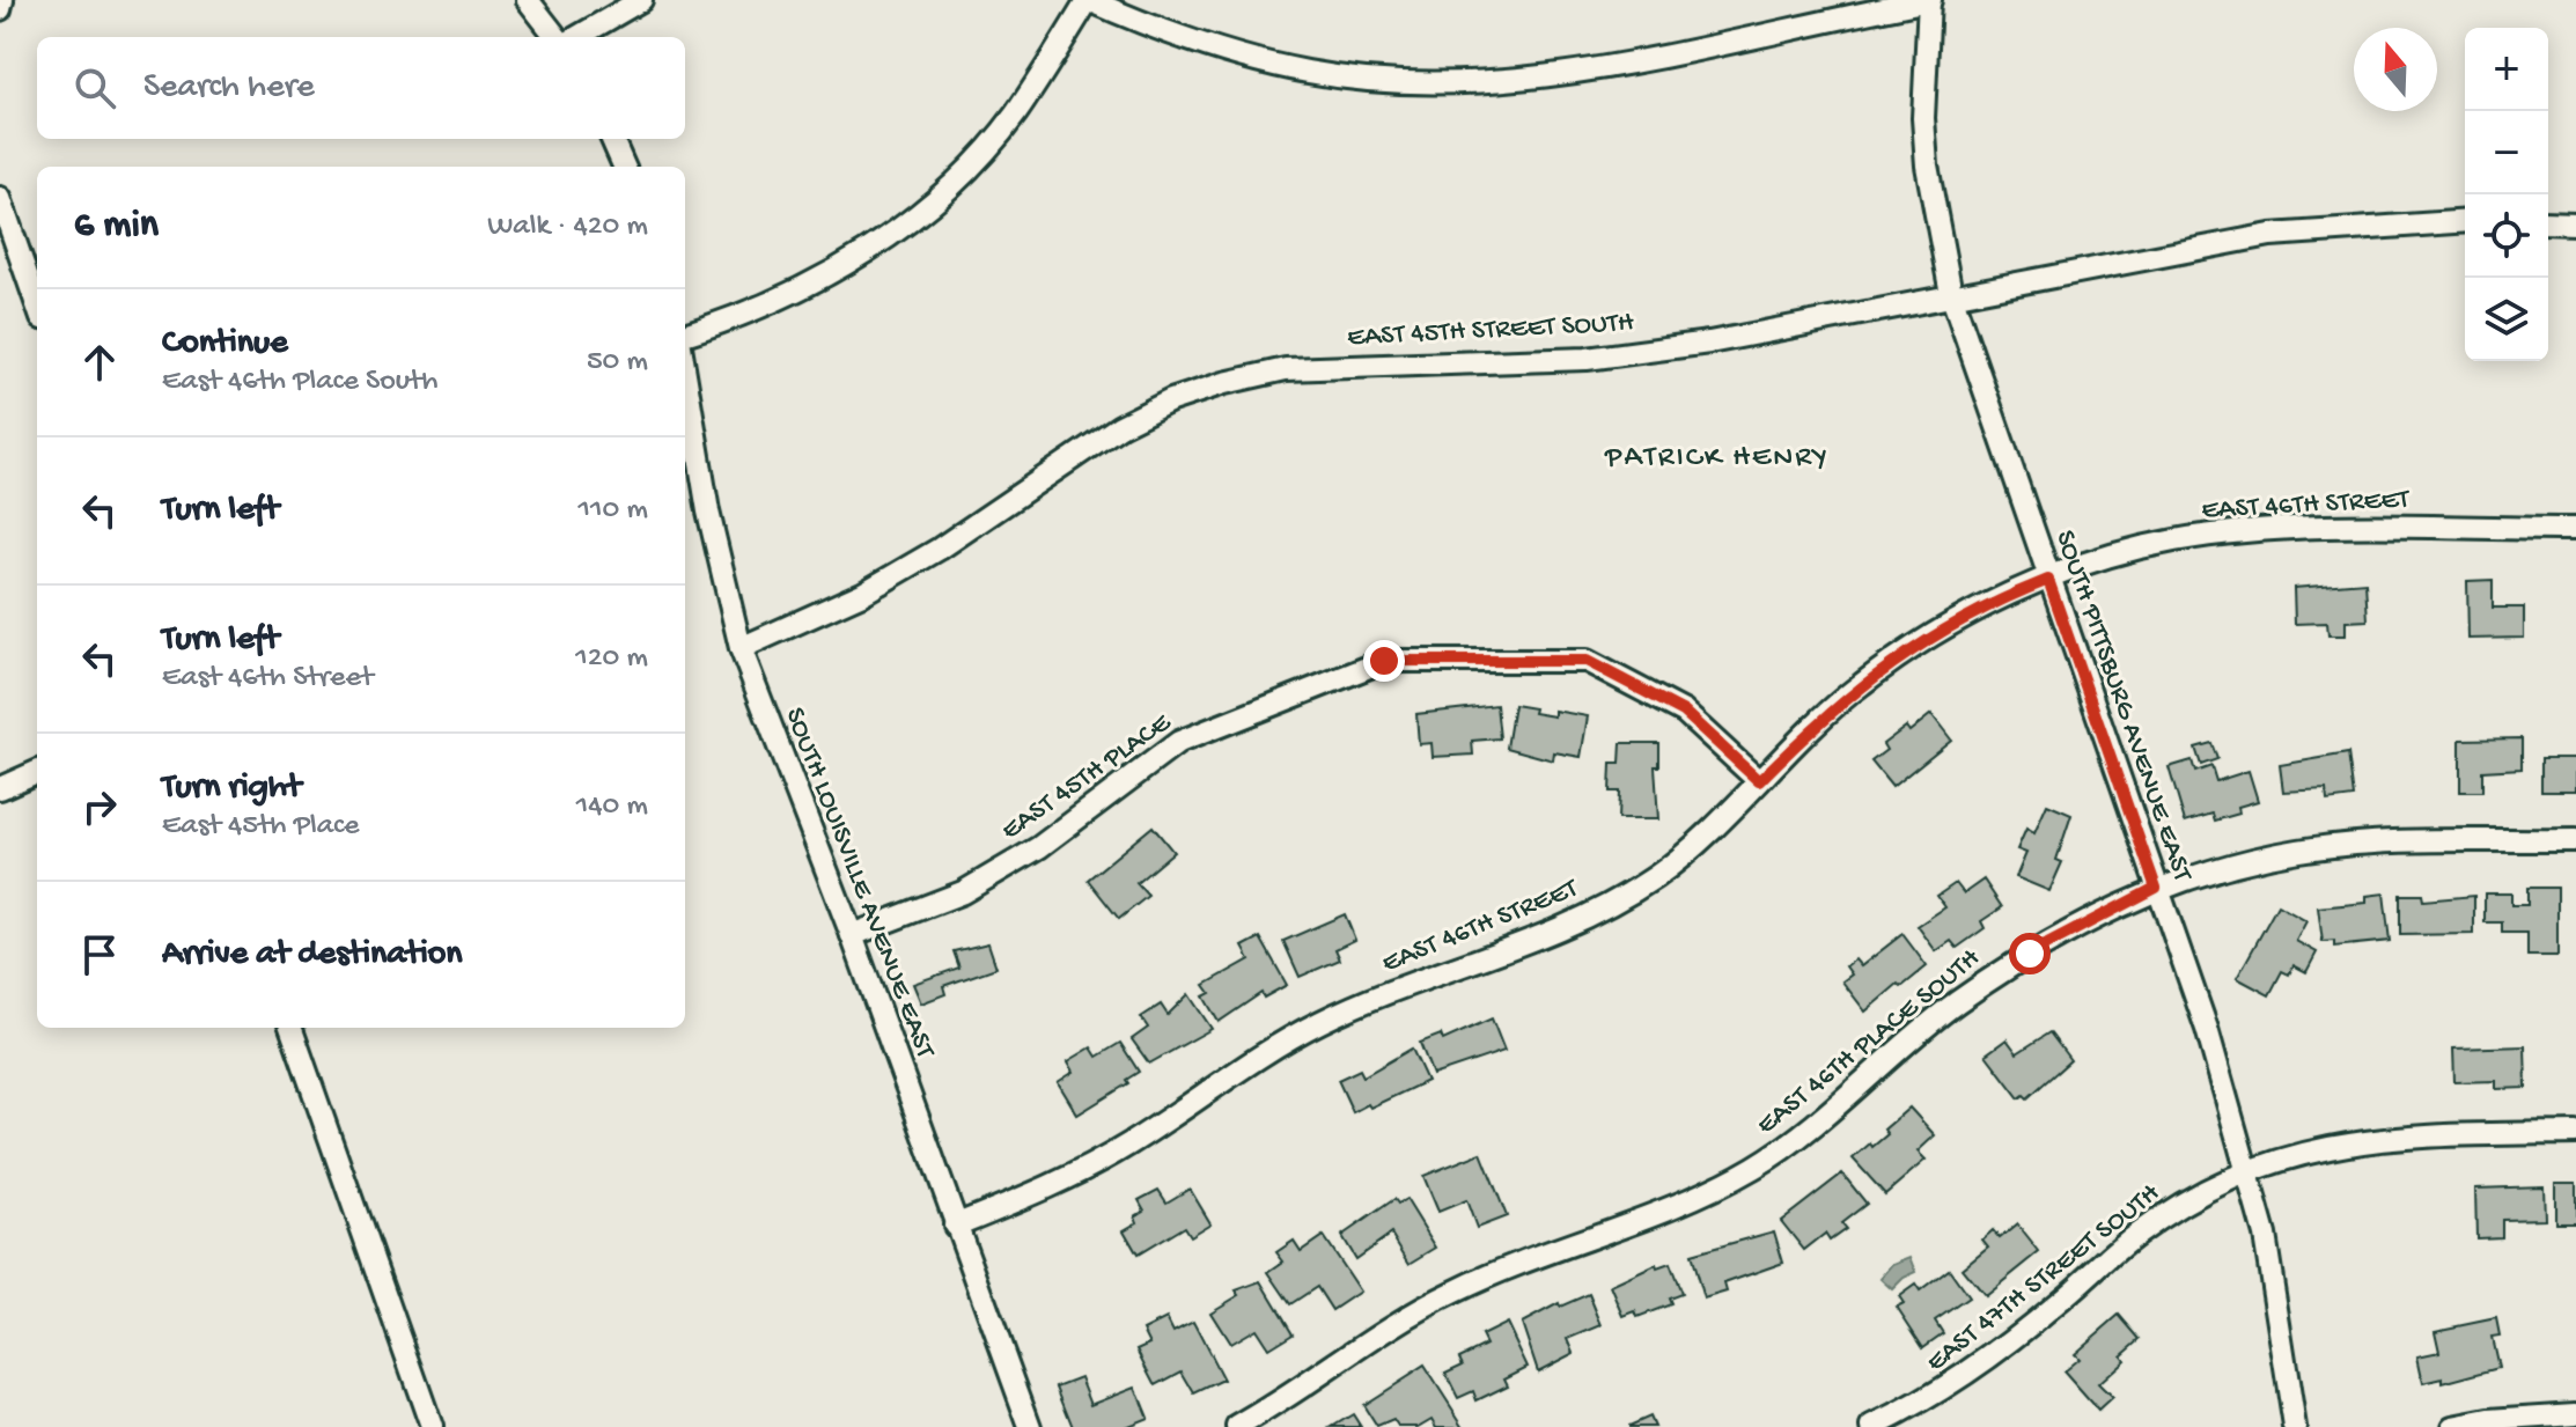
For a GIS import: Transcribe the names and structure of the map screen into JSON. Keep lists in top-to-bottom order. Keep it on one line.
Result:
{"streets":{"street":["EAST 45TH STREET SOUTH","EAST 46TH STREET","SOUTH PITTSBURG AVENUE EAST","EAST 45TH PLACE","SOUTH LOUISVILLE AVENUE EAST","EAST 46TH PLACE SOUTH","EAST 47TH STREET SOUTH"]},"crossings":[["EAST 45TH STREET SOUTH","SOUTH PITTSBURG AVENUE EAST"],["EAST 45TH STREET SOUTH","SOUTH LOUISVILLE AVENUE EAST"],["EAST 46TH STREET","SOUTH PITTSBURG AVENUE EAST"],["EAST 46TH STREET","EAST 45TH PLACE"],["EAST 46TH STREET","SOUTH LOUISVILLE AVENUE EAST"],["SOUTH PITTSBURG AVENUE EAST","EAST 46TH PLACE SOUTH"],["SOUTH PITTSBURG AVENUE EAST","EAST 47TH STREET SOUTH"],["EAST 45TH PLACE","SOUTH LOUISVILLE AVENUE EAST"]],"districts":["PATRICK HENRY"],"north":"top","page":{"map_buttons":["+","−"],"search":"Search here","heading":["6 min","Walk · 420 m"],"list":[["Continue","East 46th Place South","50 m"],["Turn left","110 m"],["Turn left","East 46th Street","120 m"],["Turn right","East 45th Place","140 m"],"Arrive at destination"]}}
